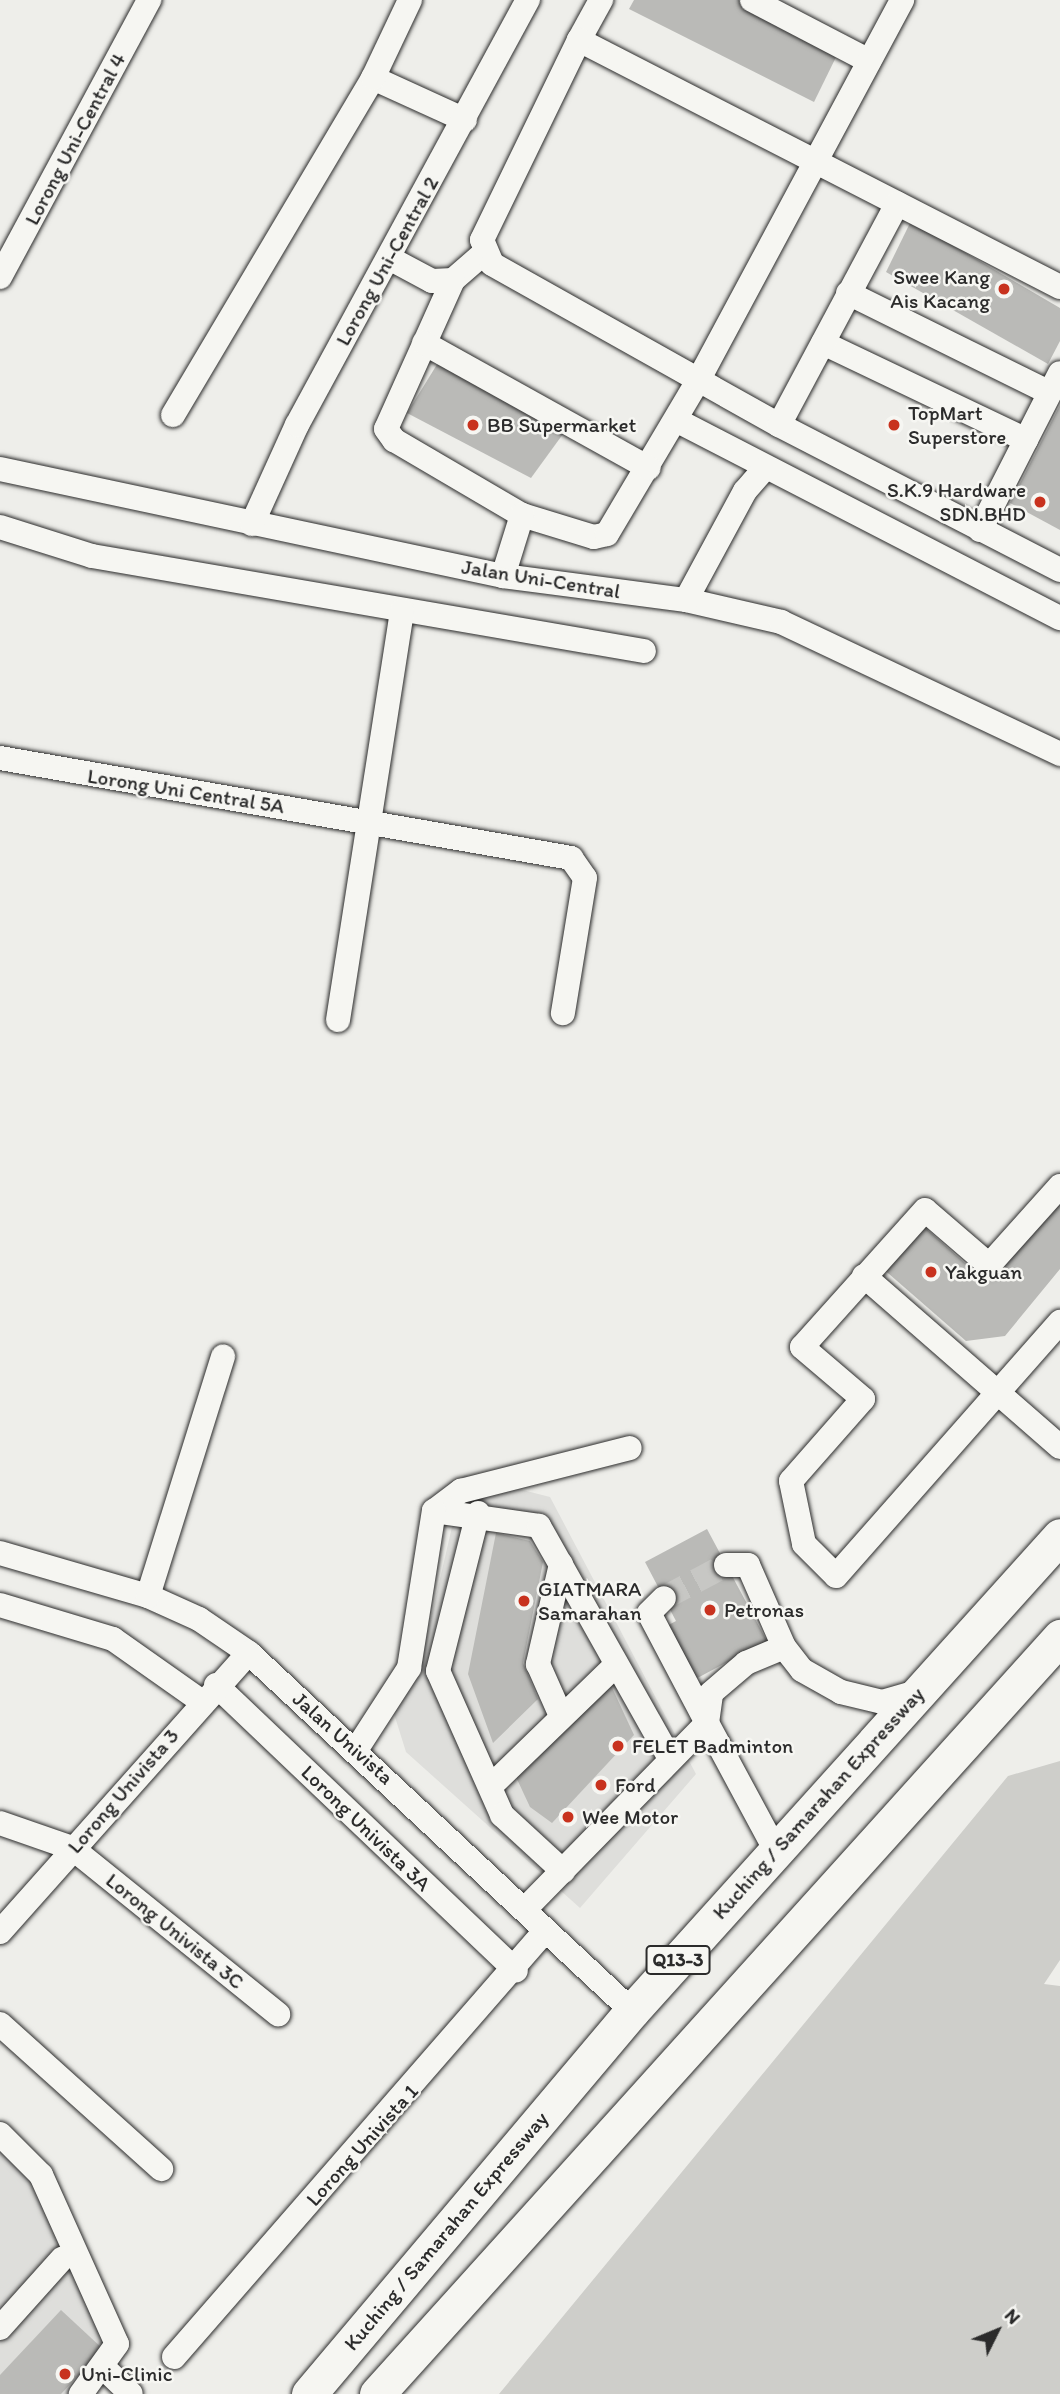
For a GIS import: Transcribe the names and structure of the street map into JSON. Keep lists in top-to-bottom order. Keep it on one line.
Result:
{"streets":{"highway":["Kuching / Samarahan Expressway","Q13-3"],"street":["Lorong Uni-Central 4","Lorong Uni-Central 2","Jalan Uni-Central","Lorong Uni Central 5A","Jalan Univista","Lorong Univista 3","Lorong Univista 3A","Lorong Univista 3C","Lorong Univista 1"]},"crossings":[["Lorong Uni-Central 2","Jalan Uni-Central"],["Jalan Univista","Lorong Univista 3"],["Jalan Univista","Kuching / Samarahan Expressway"],["Jalan Univista","Lorong Univista 1"],["Lorong Univista 3","Lorong Univista 3A"],["Lorong Univista 3","Lorong Univista 3C"],["Lorong Univista 3A","Lorong Univista 1"]],"places":["Swee Kang Ais Kacang","BB Supermarket","TopMart Superstore","S.K.9 Hardware SDN.BHD","Yakguan","GIATMARA Samarahan","Petronas","FELET Badminton","Ford","Wee Motor","Uni-Clinic"],"north":"top right"}
